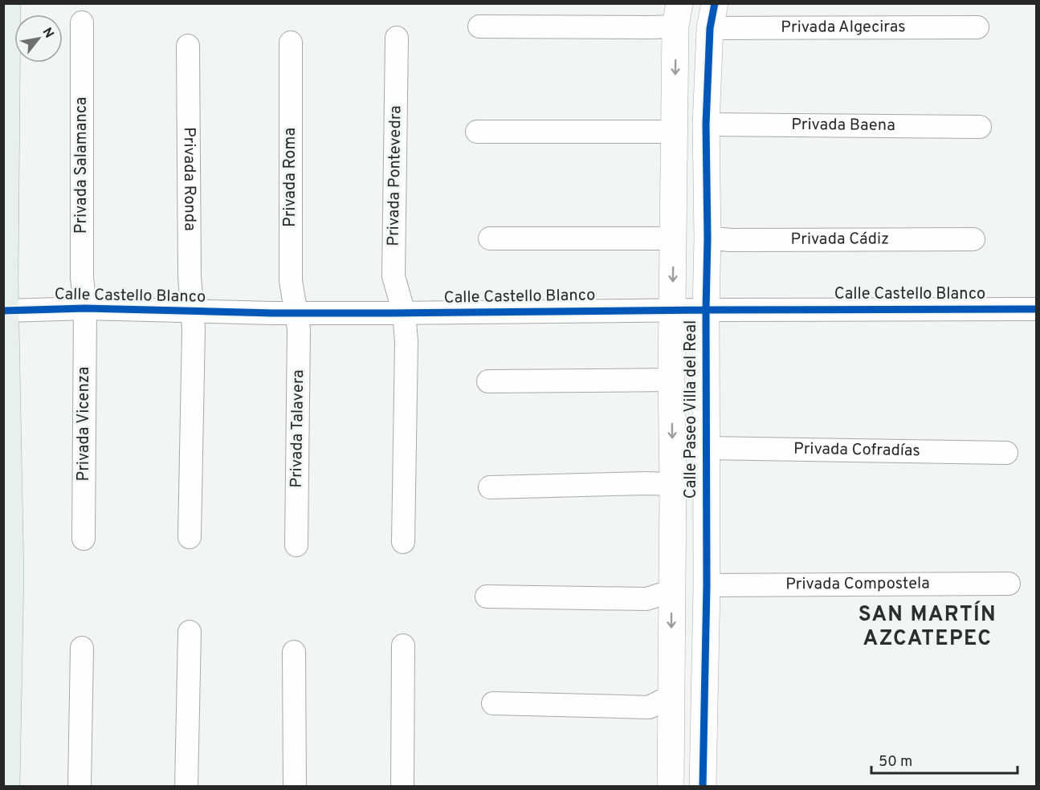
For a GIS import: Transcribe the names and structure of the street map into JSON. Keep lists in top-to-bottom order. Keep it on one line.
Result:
{"streets":{"street":["Privada Algeciras","Privada Baena","Privada Salamanca","Privada Pontevedra","Privada Roma","Privada Ronda","Privada Cádiz","Calle Castello Blanco","Calle Paseo Villa del Real","Privada Vicenza","Privada Talavera","Privada Cofradías","Privada Compostela"]},"crossings":[["Privada Algeciras","Calle Paseo Villa del Real"],["Privada Baena","Calle Paseo Villa del Real"],["Privada Salamanca","Calle Castello Blanco"],["Privada Salamanca","Privada Vicenza"],["Privada Pontevedra","Calle Castello Blanco"],["Privada Roma","Calle Castello Blanco"],["Privada Roma","Privada Talavera"],["Privada Ronda","Calle Castello Blanco"],["Privada Cádiz","Calle Paseo Villa del Real"],["Calle Castello Blanco","Calle Paseo Villa del Real"],["Calle Castello Blanco","Privada Vicenza"],["Calle Castello Blanco","Privada Talavera"],["Calle Paseo Villa del Real","Privada Cofradías"],["Calle Paseo Villa del Real","Privada Compostela"]],"districts":["SAN MARTÍN AZCATEPEC"],"scale_bar":"50 m","north":"top right"}
